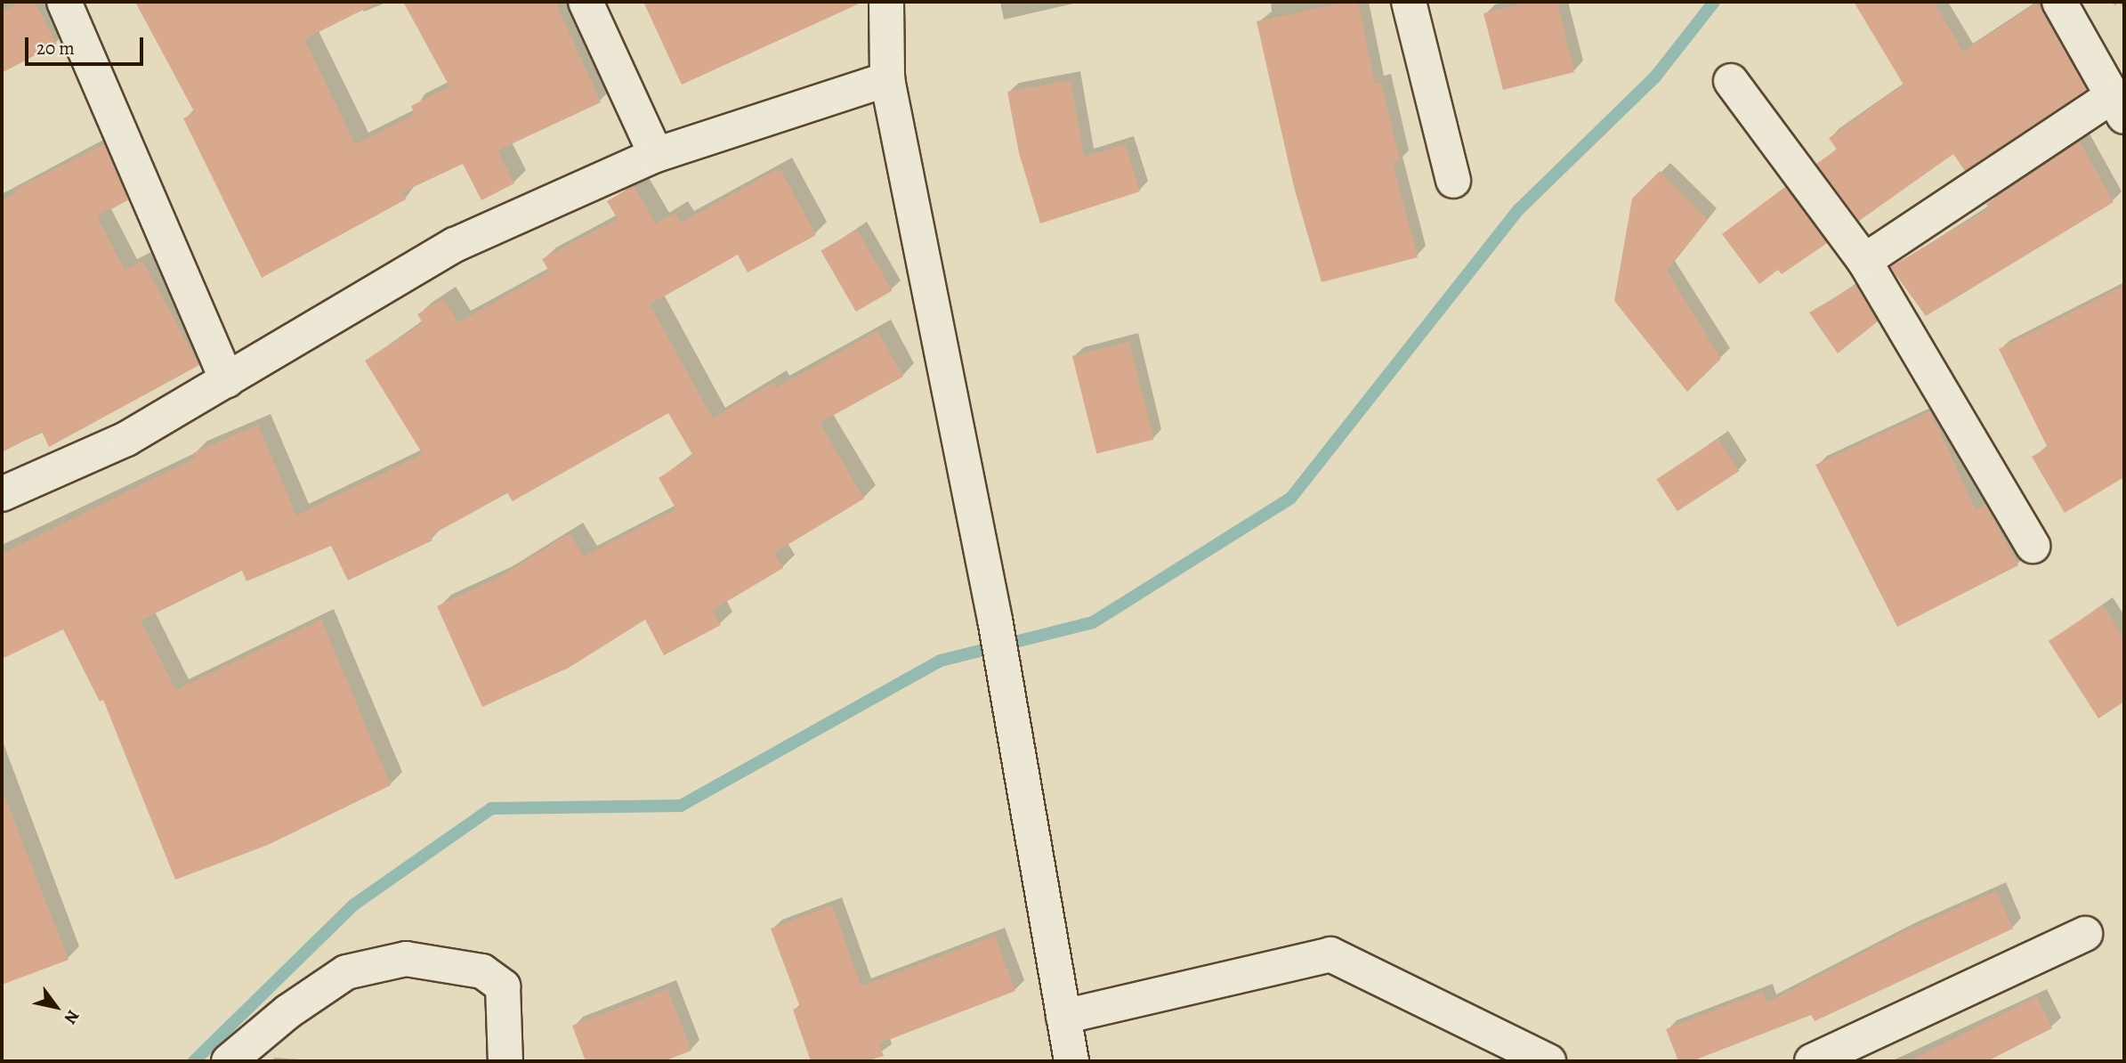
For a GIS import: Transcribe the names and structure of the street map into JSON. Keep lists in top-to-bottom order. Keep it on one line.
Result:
{"scale_bar":"20 m","north":"bottom right"}
